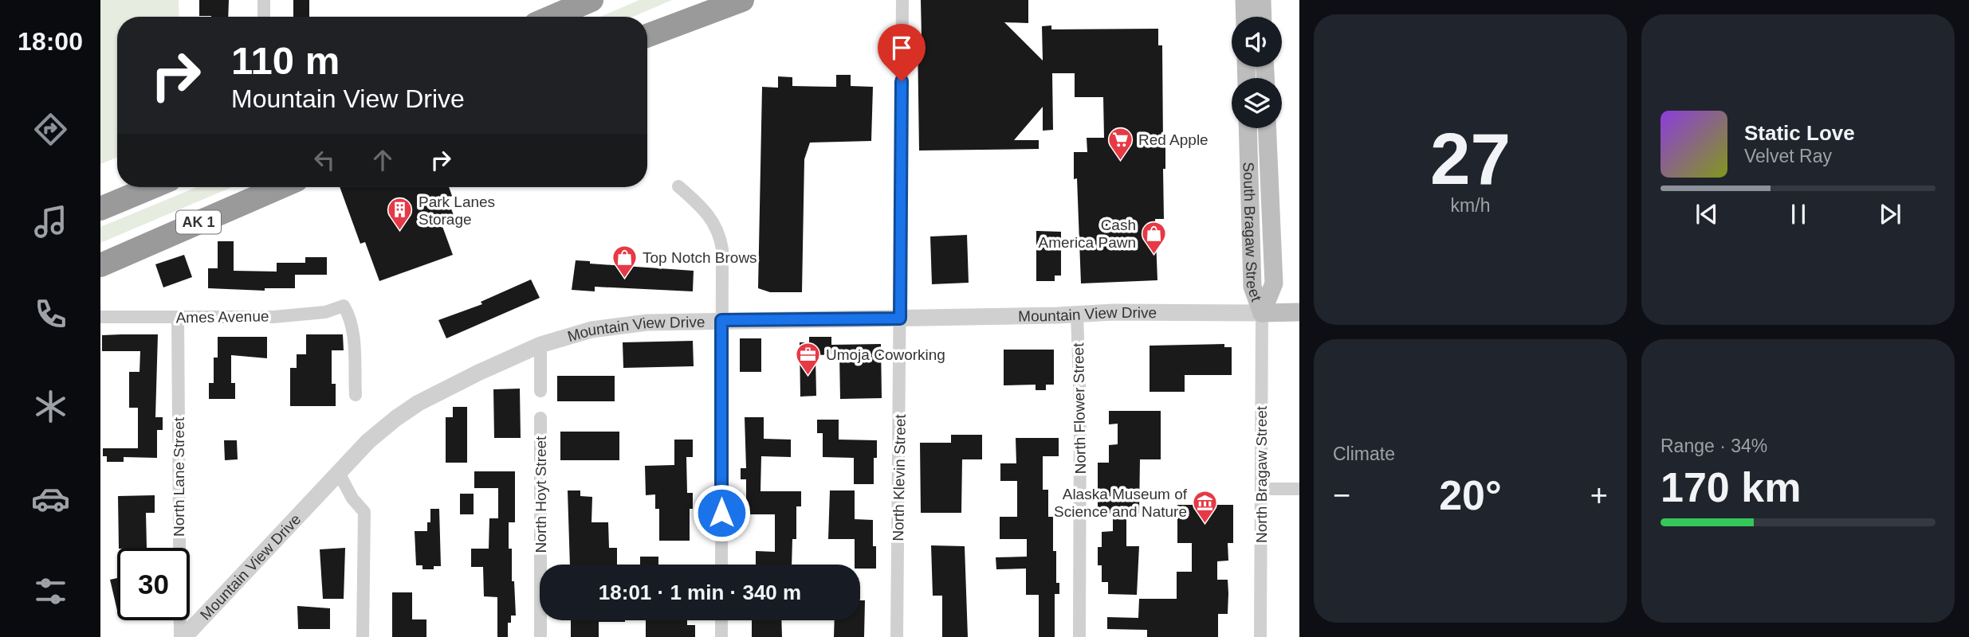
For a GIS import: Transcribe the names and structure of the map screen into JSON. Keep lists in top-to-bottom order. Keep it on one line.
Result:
{"streets":{"highway":["AK 1"],"main road":["South Bragaw Street","Mountain View Drive"],"street":["Ames Avenue","North Flower Street","North Bragaw Street","North Lane Street","North Klevin Street","North Hoyt Street"]},"crossings":[["South Bragaw Street","Mountain View Drive"],["South Bragaw Street","North Bragaw Street"],["Mountain View Drive","North Flower Street"],["Mountain View Drive","North Bragaw Street"],["Mountain View Drive","North Lane Street"],["Mountain View Drive","North Klevin Street"],["Ames Avenue","North Lane Street"]],"places":{"supermarket":["Red Apple"],"building":["Park Lanes Storage"],"shop":["Cash America Pawn","Top Notch Brows"],"office":["Umoja Coworking"],"museum":["Alaska Museum of Science and Nature"]},"page":{"tabs":"18:00","tile":[["27","km/h"],"Climate",["Range · 34%","170 km"]],"turn":["110 m","Mountain View Drive"],"song":["Static Love","Velvet Ray"],"heat":["−","20°","+"],"limit":"30","trip":"18:01 · 1 min · 340 m"}}
